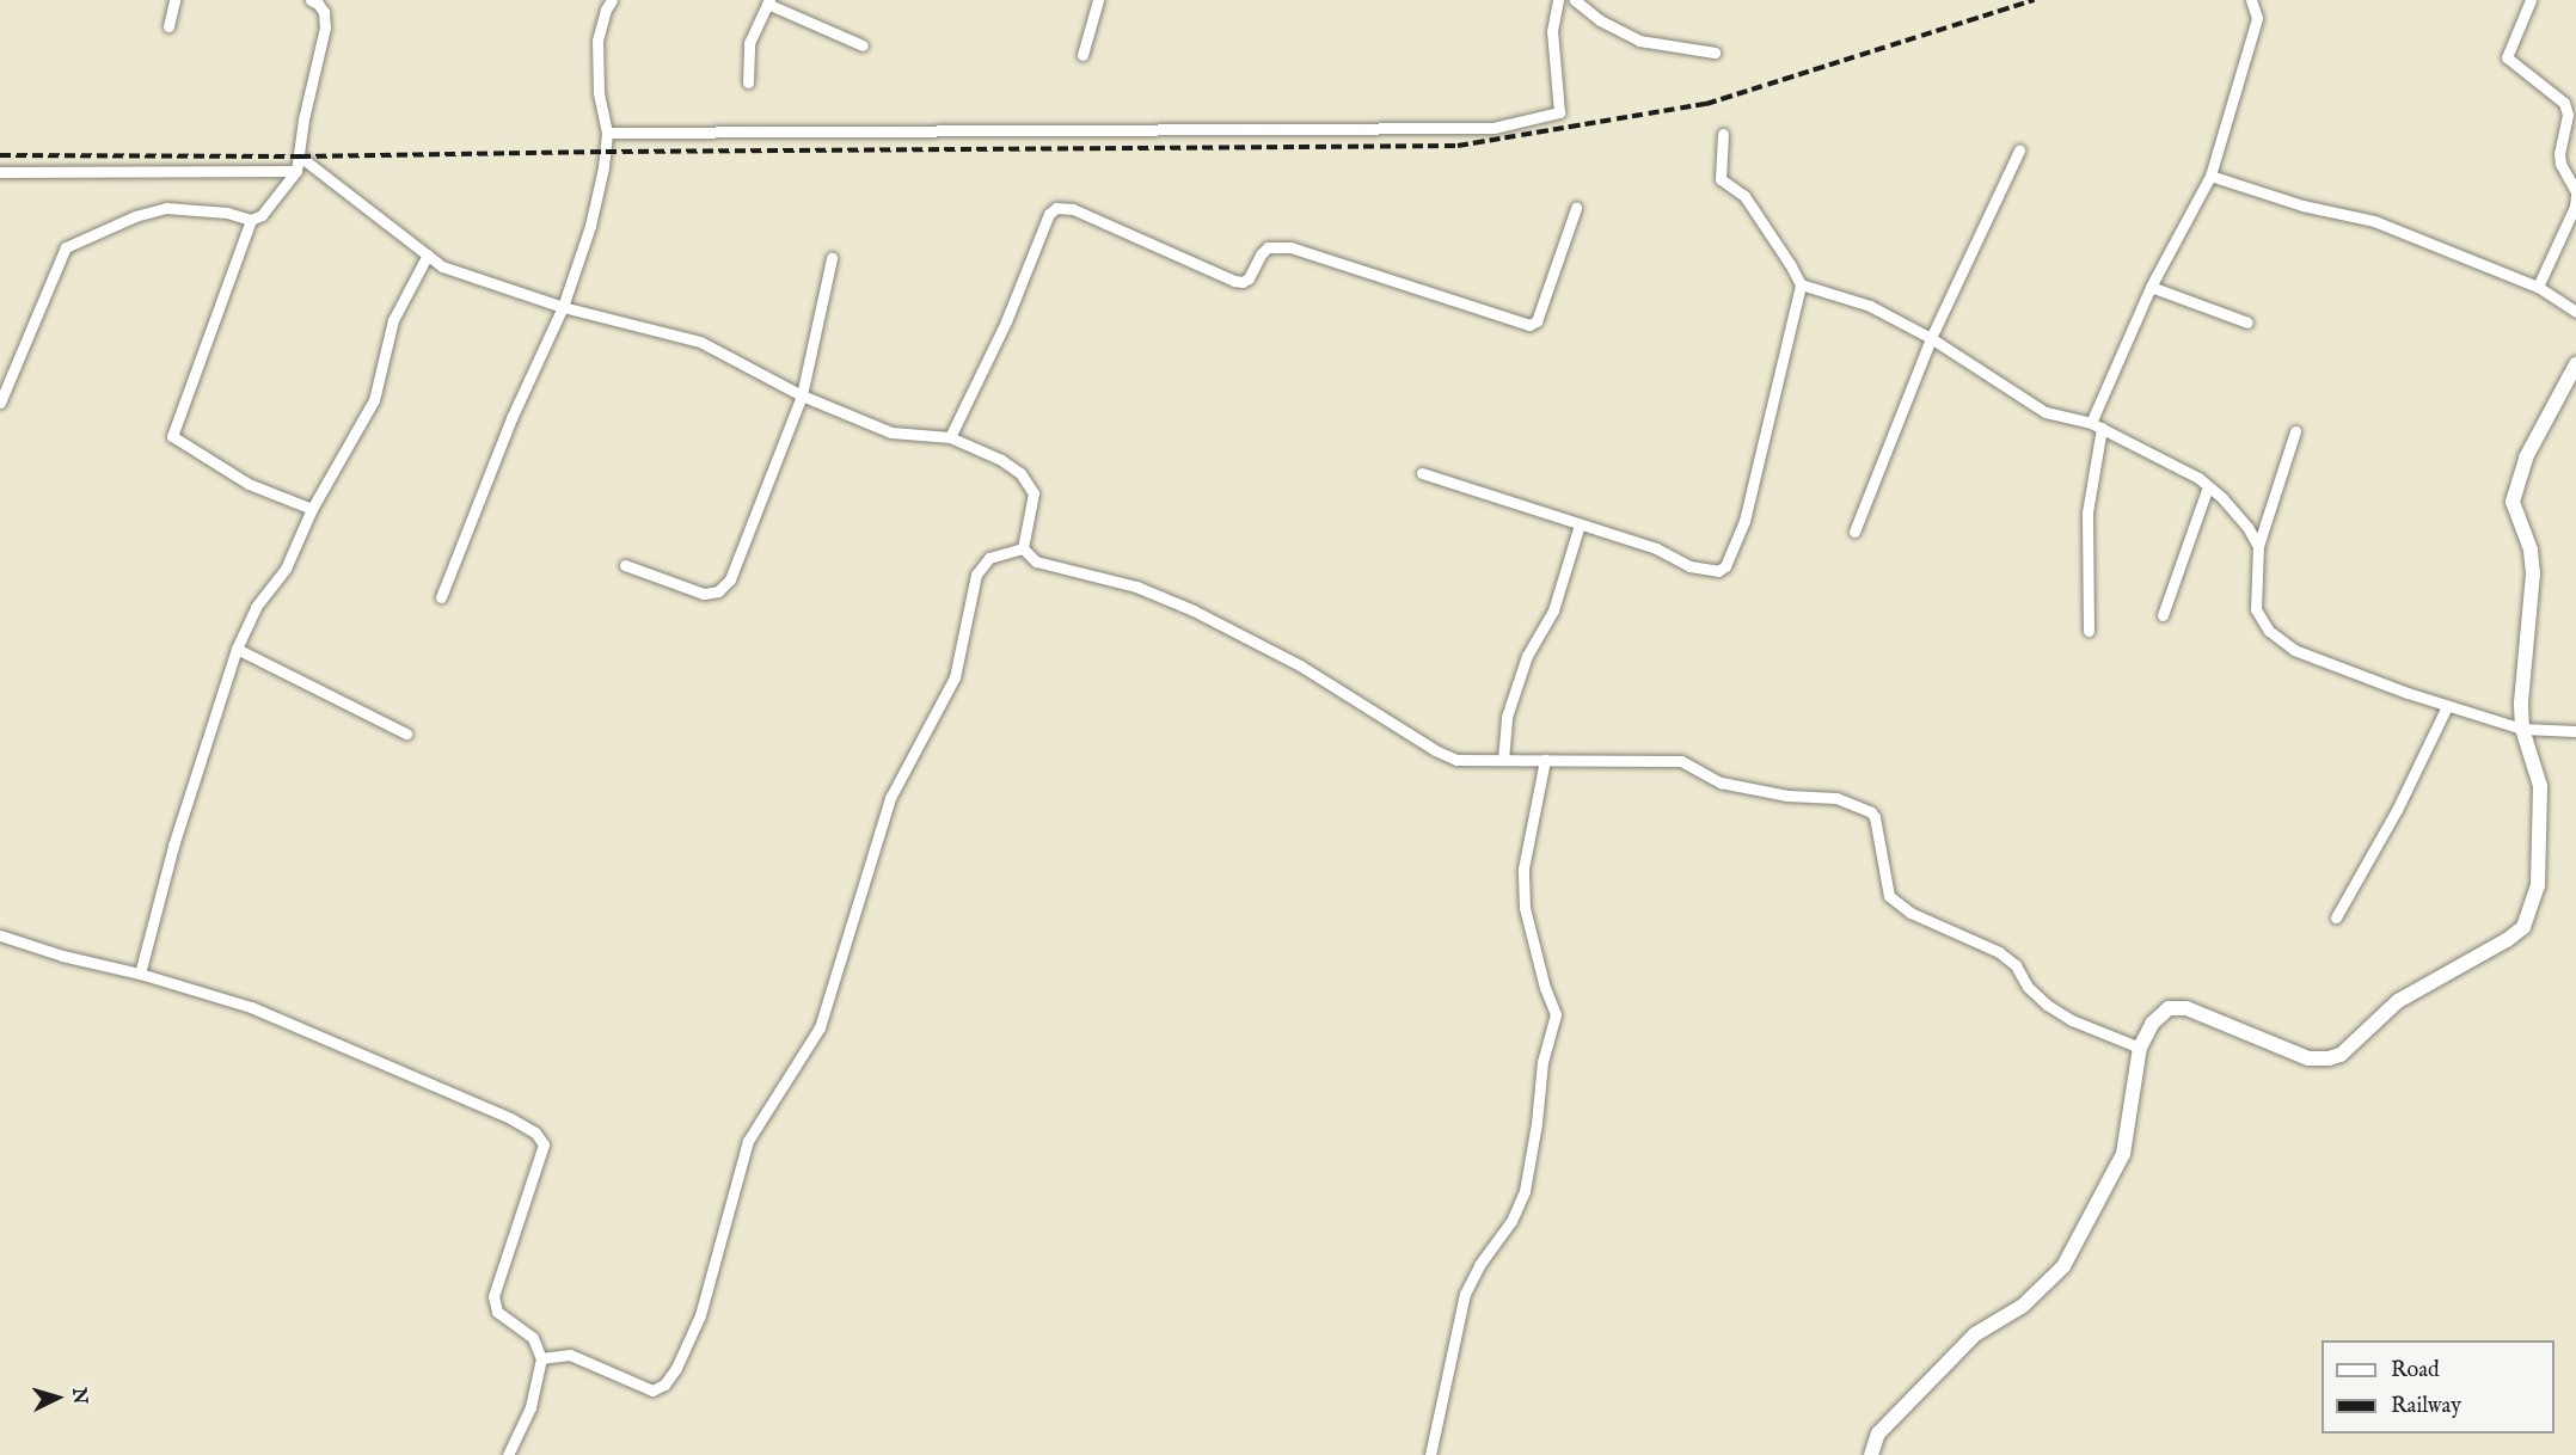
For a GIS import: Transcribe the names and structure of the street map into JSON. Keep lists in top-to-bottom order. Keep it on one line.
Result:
{"legend":["Road","Railway"],"north":"right"}
